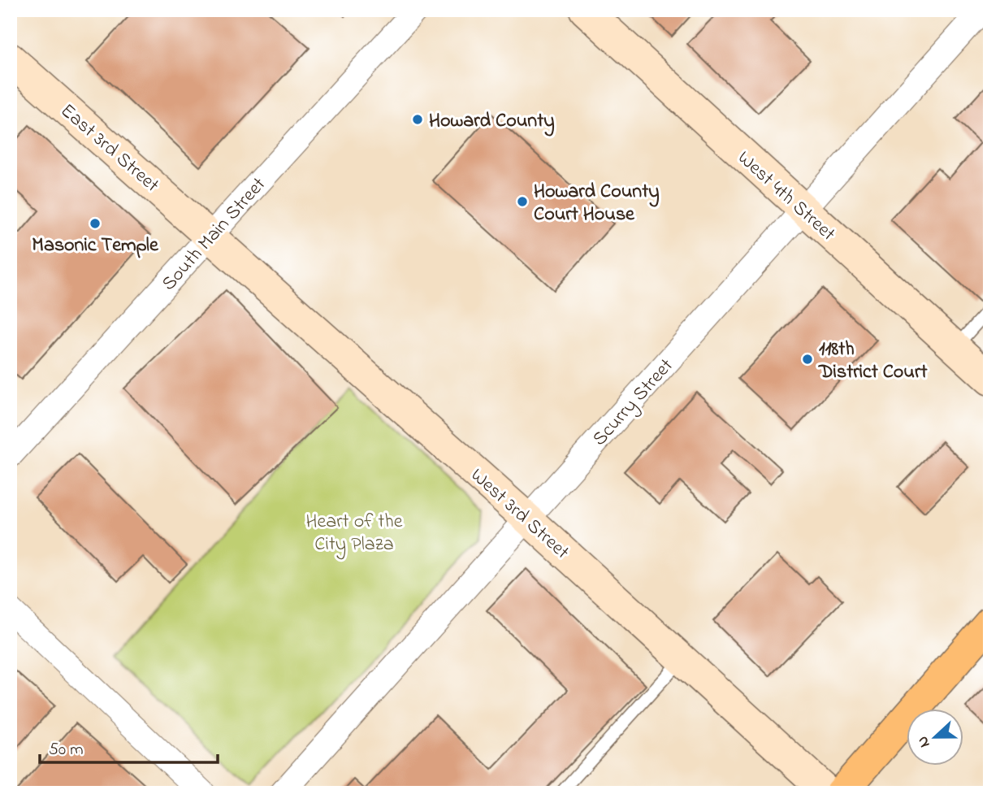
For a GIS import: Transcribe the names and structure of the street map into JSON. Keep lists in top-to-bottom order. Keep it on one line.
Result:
{"streets":{"main road":["East 3rd Street","West 4th Street","West 3rd Street"],"street":["South Main Street","Scurry Street"]},"crossings":[["East 3rd Street","South Main Street"],["East 3rd Street","West 3rd Street"],["West 4th Street","Scurry Street"],["South Main Street","West 3rd Street"],["Scurry Street","West 3rd Street"]],"parks":["Heart of the City Plaza"],"places":["Howard County","Howard County Court House","Masonic Temple","118th District Court"],"scale_bar":"50 m","north":"left"}
